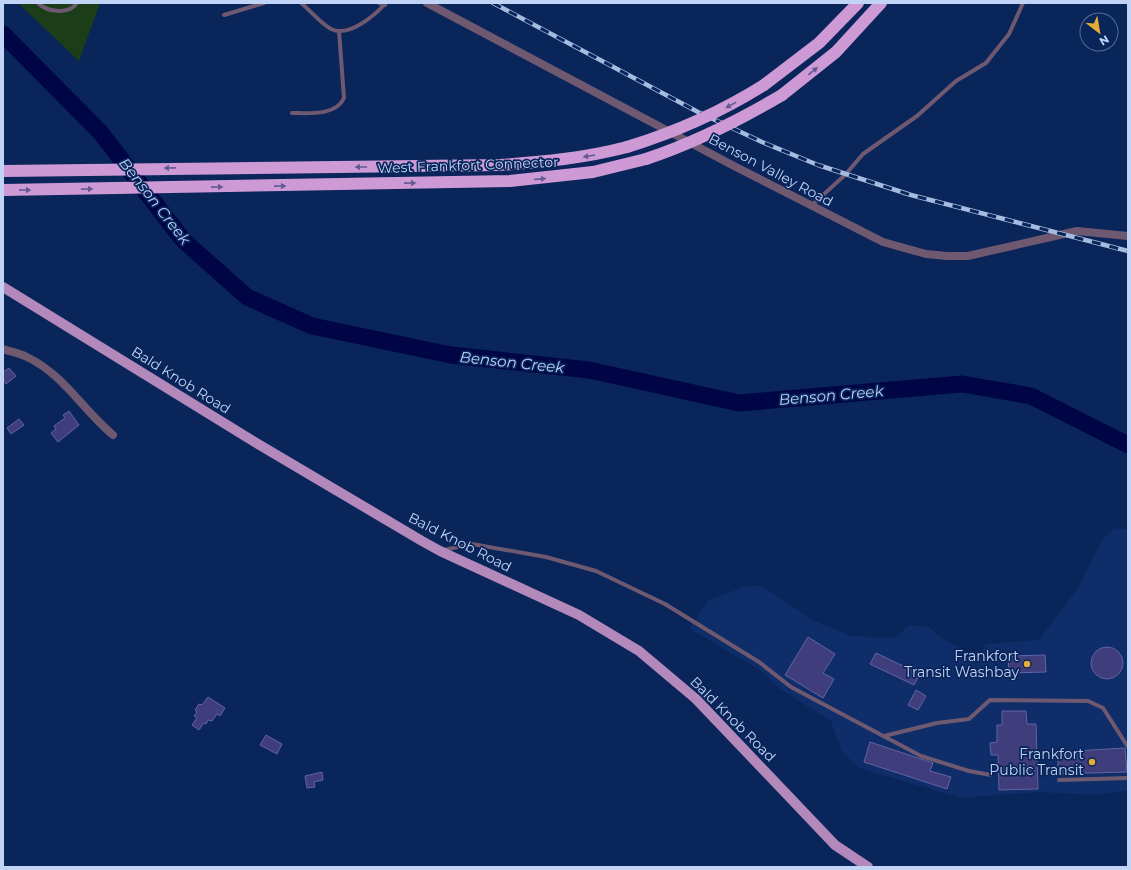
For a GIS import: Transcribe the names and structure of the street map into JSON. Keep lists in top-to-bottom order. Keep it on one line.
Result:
{"streets":{"highway":["West Frankfort Connector"],"main road":["Bald Knob Road"],"street":["Benson Valley Road"]},"water":["Benson Creek"],"places":["Frankfort Transit Washbay","Frankfort Public Transit"],"north":"bottom right"}
